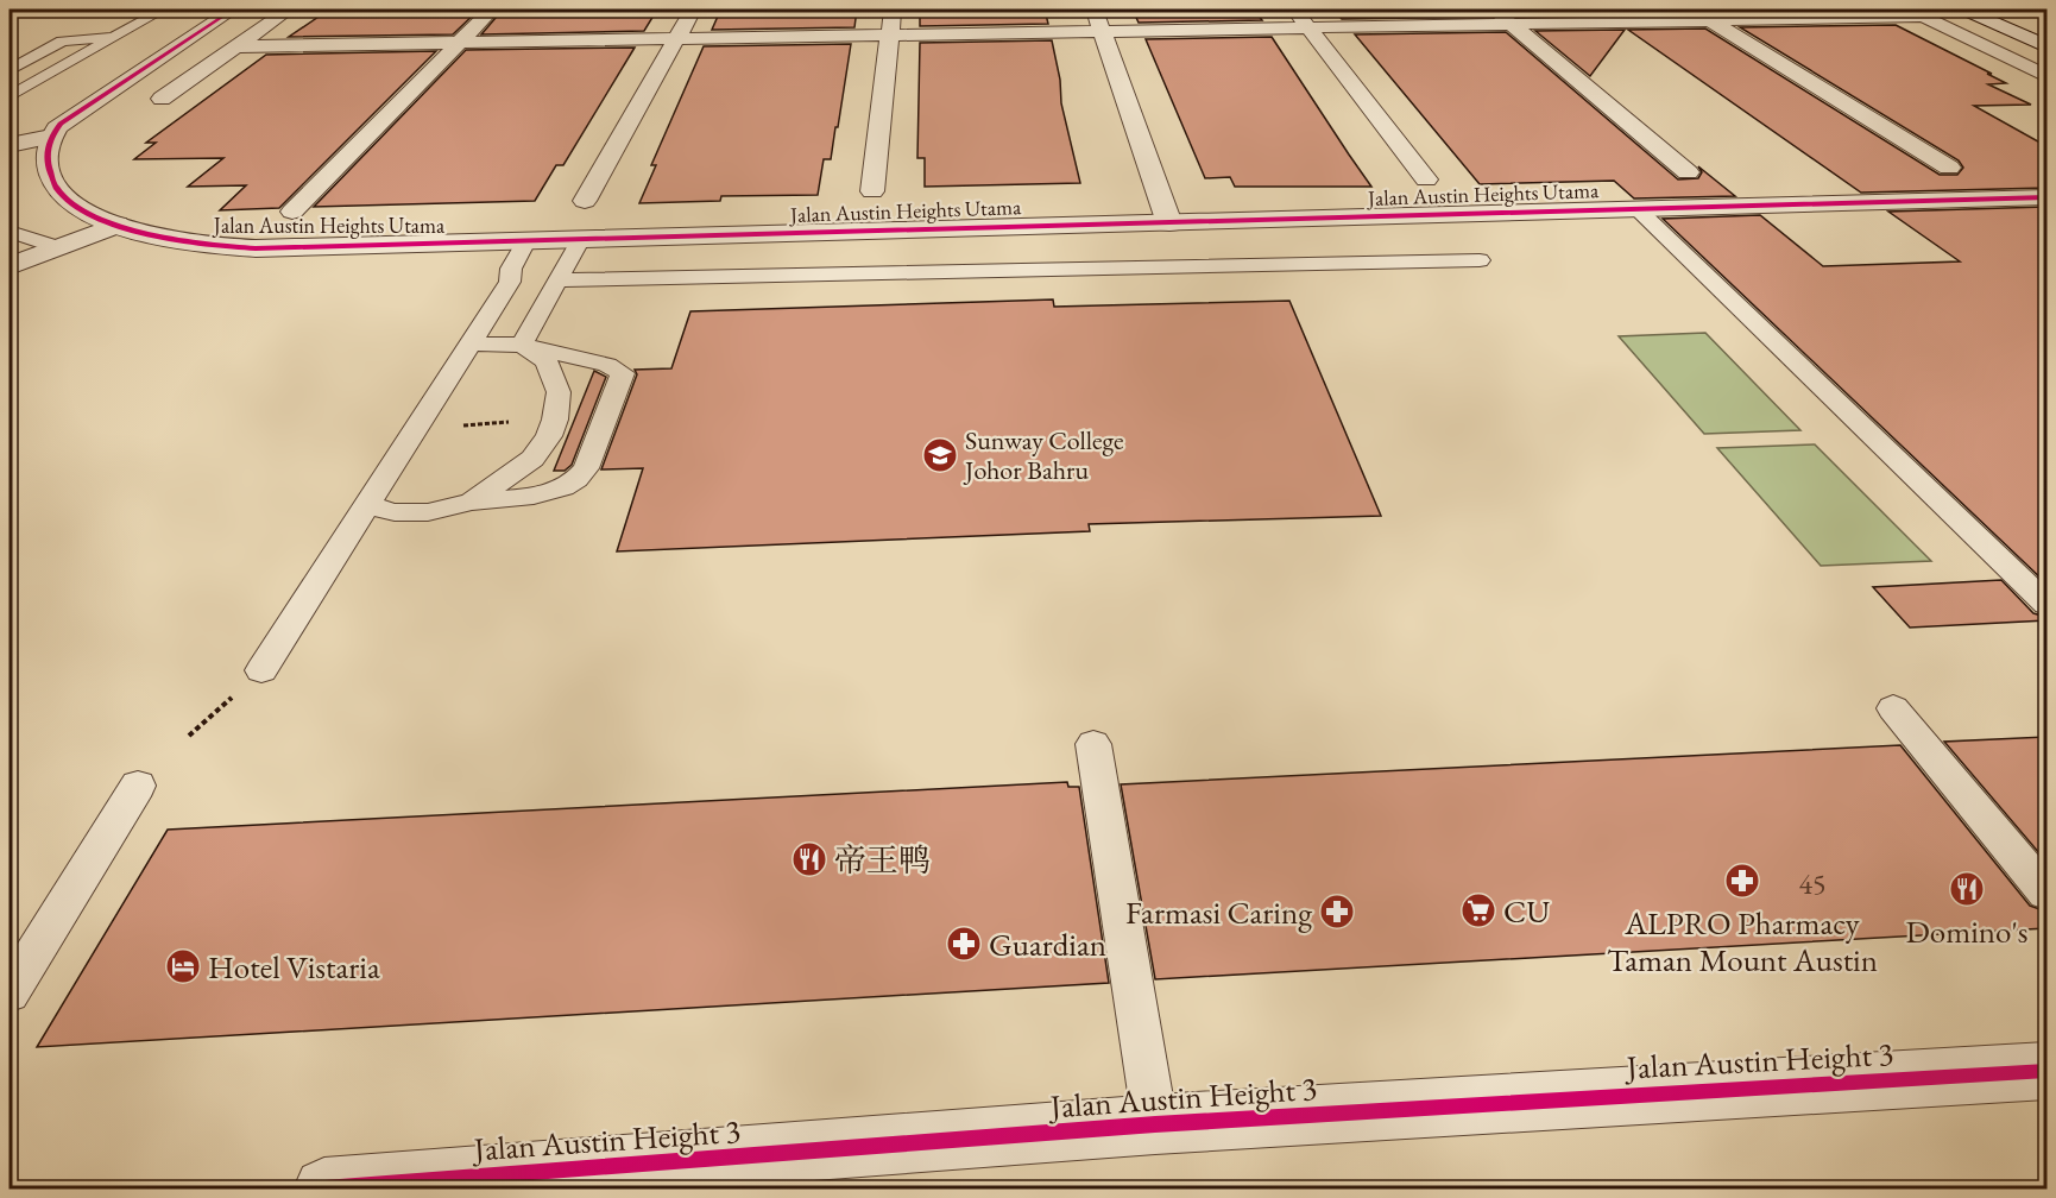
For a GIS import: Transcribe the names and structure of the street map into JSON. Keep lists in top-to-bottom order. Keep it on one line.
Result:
{"streets":{"street":["Jalan Austin Heights Utama","Jalan Austin Height 3"]},"places":{"school or university":["Sunway College Johor Bahru"],"restaurant":["帝王鸭","Domino's"],"pharmacy":["ALPRO Pharmacy Taman Mount Austin","Farmasi Caring","Guardian"],"supermarket":["CU"],"hotel":["Hotel Vistaria"]},"house_numbers":["45"]}
